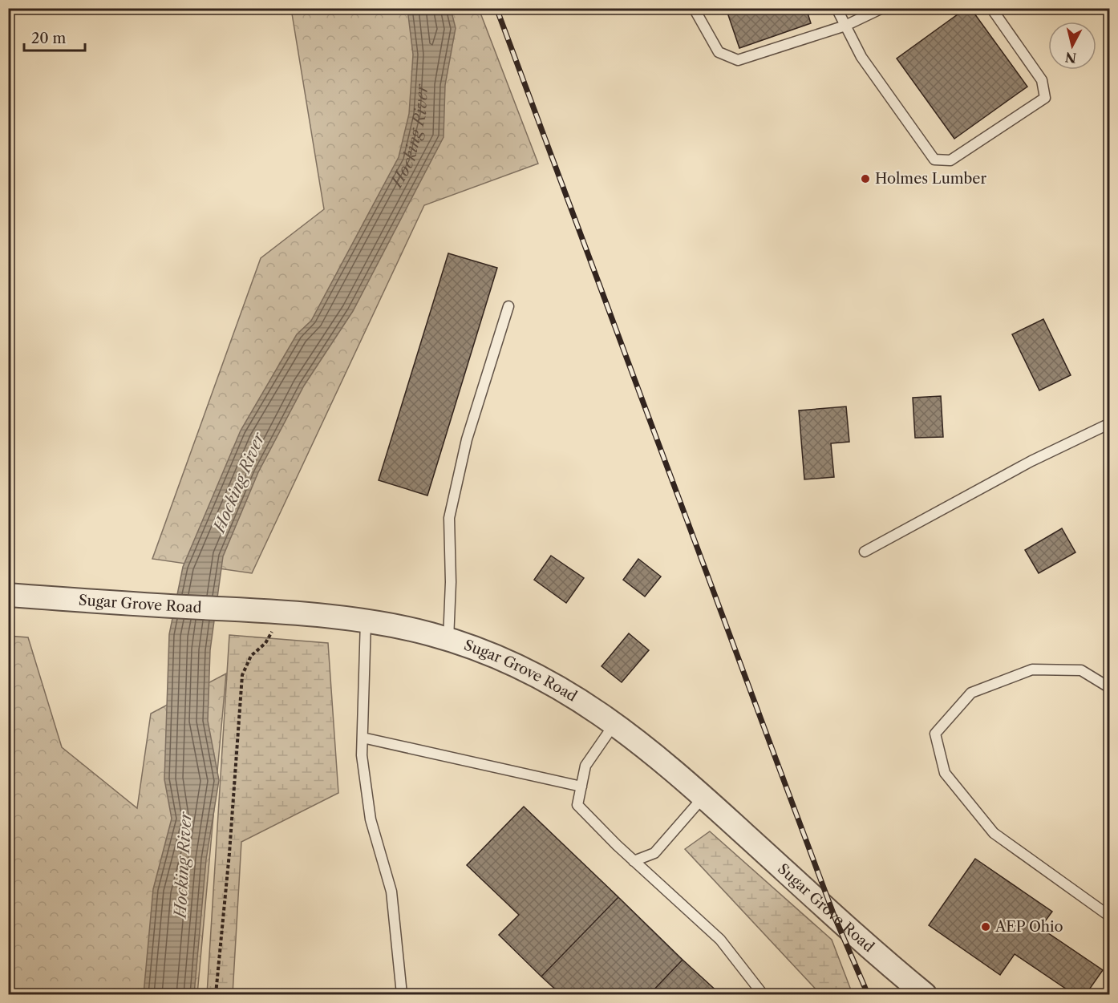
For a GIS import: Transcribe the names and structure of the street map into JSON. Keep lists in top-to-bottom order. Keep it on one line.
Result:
{"streets":{"street":["Sugar Grove Road"]},"water":["Hocking River"],"places":["Holmes Lumber","AEP Ohio"],"scale_bar":"20 m","north":"bottom"}
